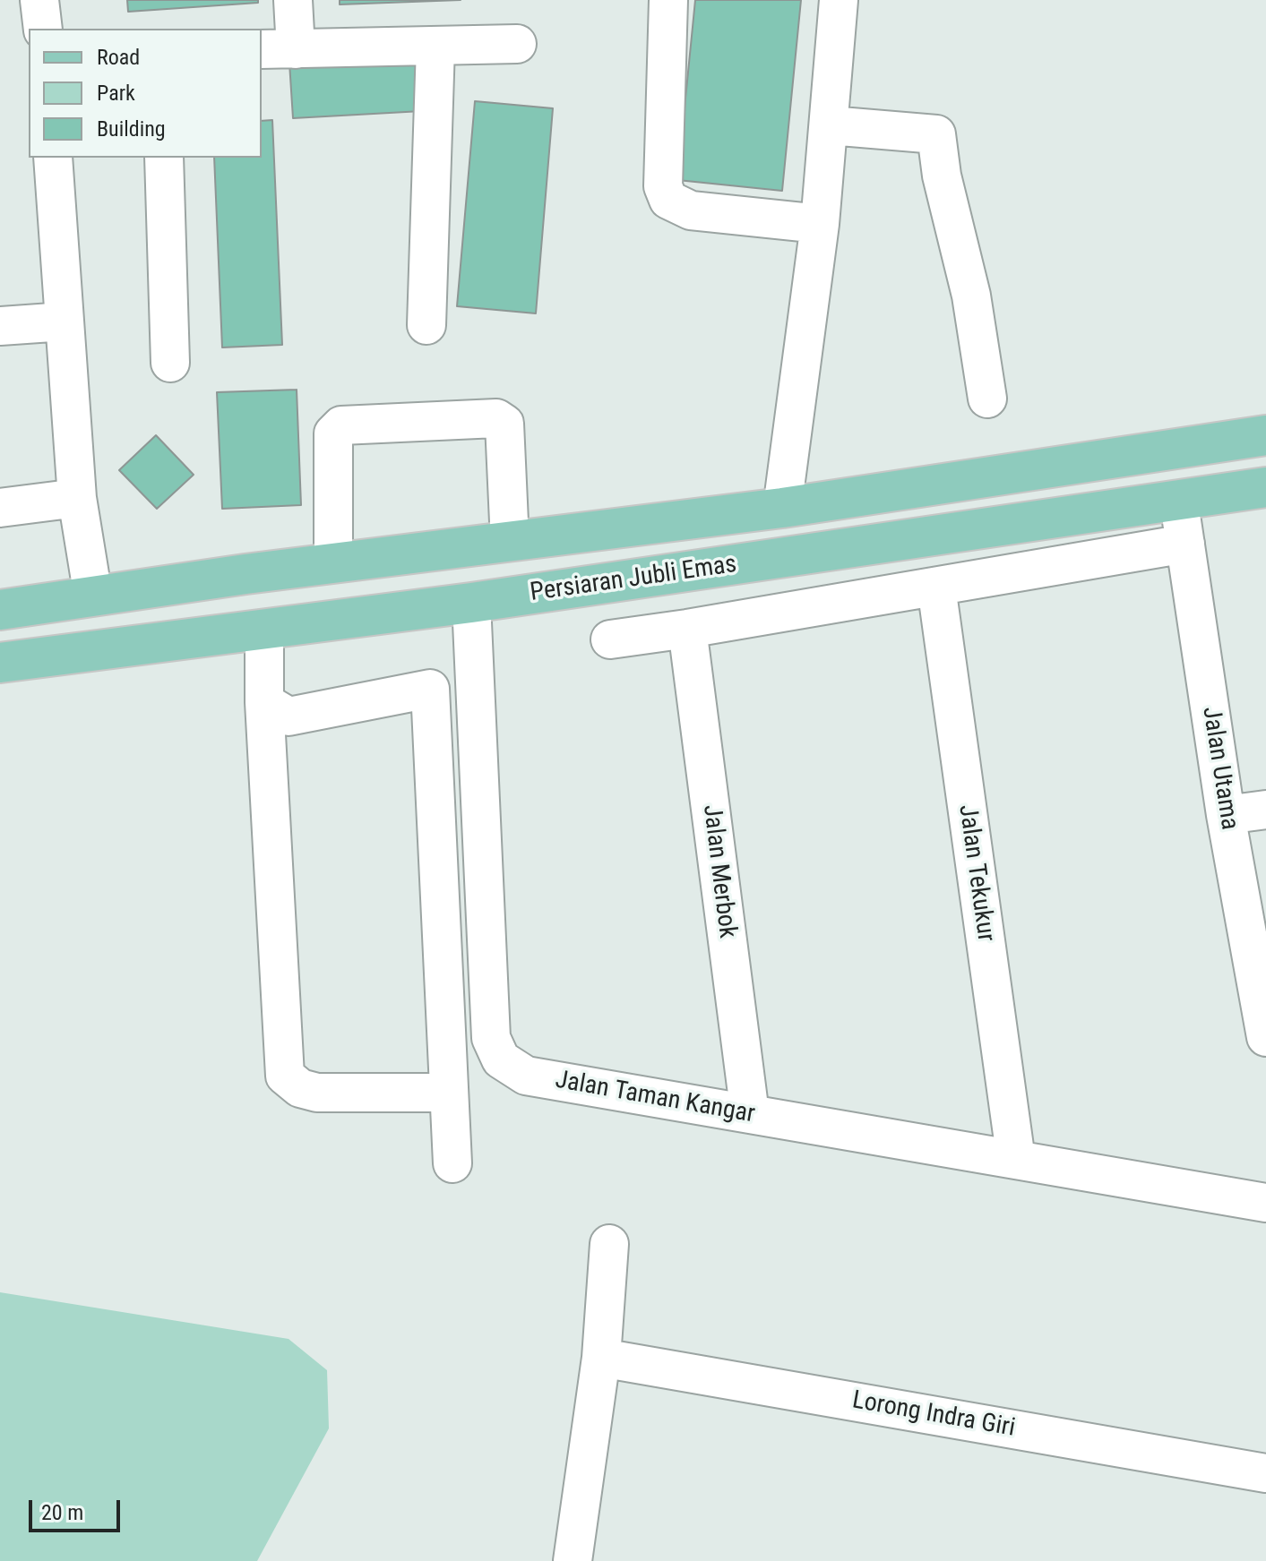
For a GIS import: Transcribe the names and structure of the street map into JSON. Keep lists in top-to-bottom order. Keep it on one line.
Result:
{"streets":{"main road":["Persiaran Jubli Emas"],"street":["Jalan Utama","Jalan Merbok","Jalan Tekukur","Jalan Taman Kangar","Lorong Indra Giri"]},"crossings":[["Persiaran Jubli Emas","Jalan Utama"],["Persiaran Jubli Emas","Jalan Taman Kangar"],["Jalan Merbok","Jalan Taman Kangar"],["Jalan Tekukur","Jalan Taman Kangar"]],"legend":["Road","Park","Building"],"scale_bar":"20 m"}
